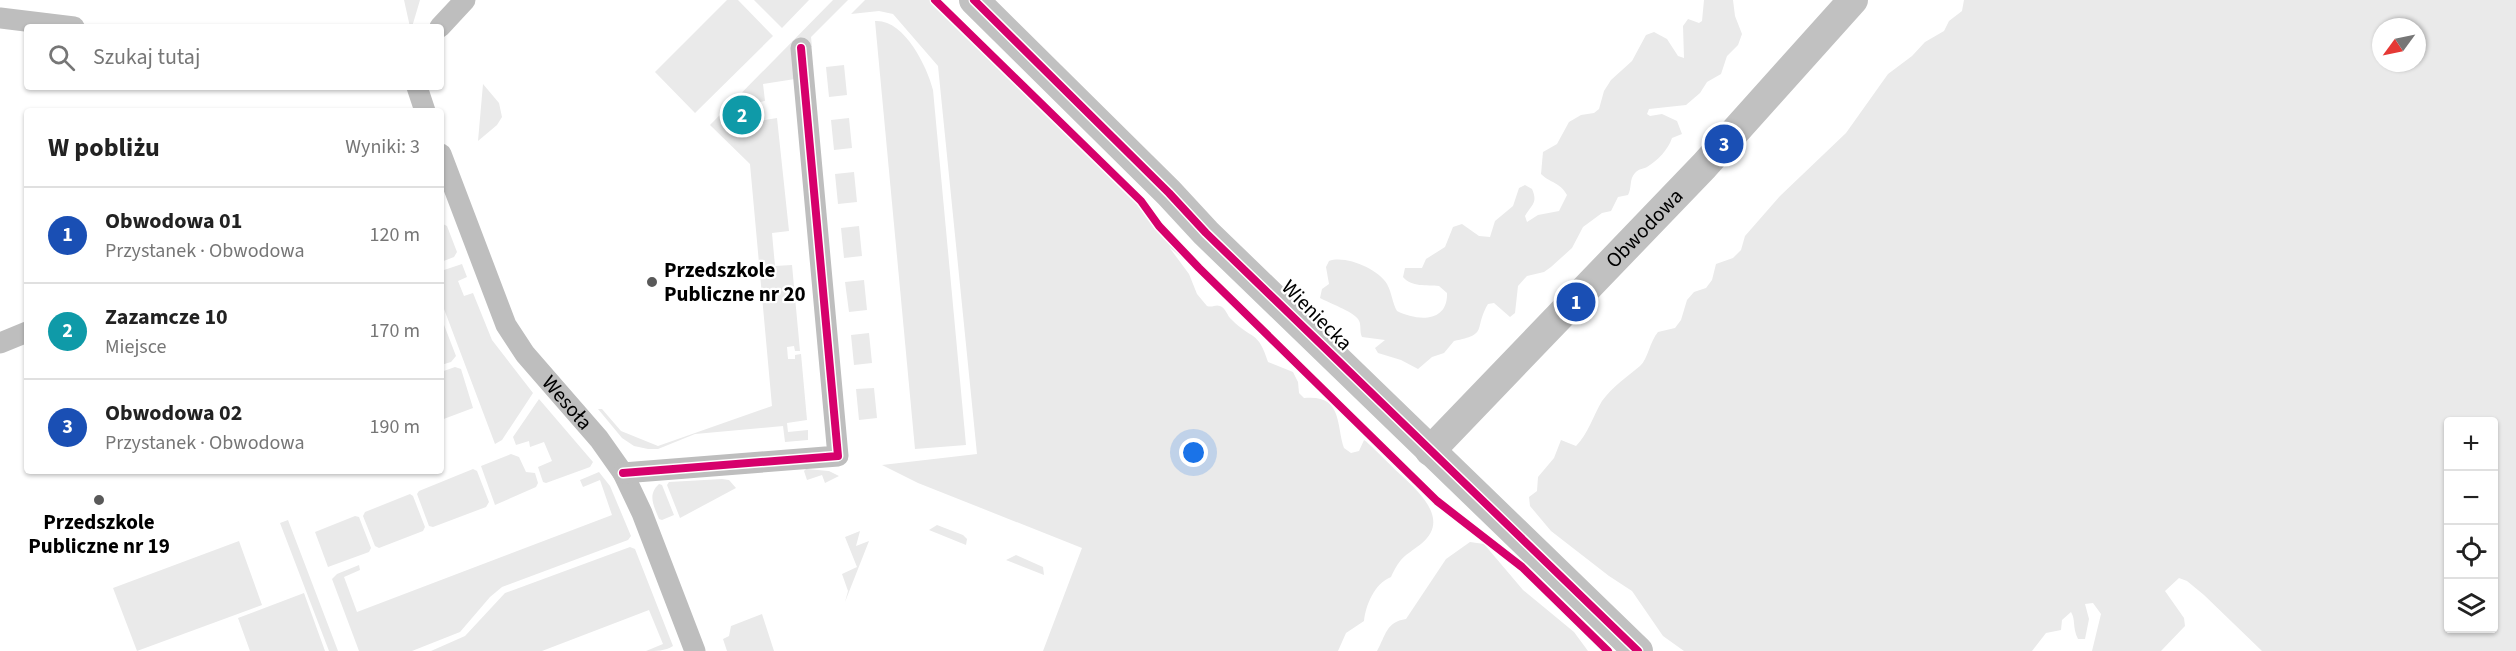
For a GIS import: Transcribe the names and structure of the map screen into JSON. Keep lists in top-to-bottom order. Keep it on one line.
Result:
{"streets":{"street":["Obwodowa","Wieniecka","Wesoła"]},"crossings":[["Obwodowa","Wieniecka"]],"places":["Przedszkole Publiczne nr 20","Przedszkole Publiczne nr 19"],"north":"bottom left","page":{"search":"Szukaj tutaj","pins":["2","3","1"],"heading":["W pobliżu","Wyniki: 3"],"list":[{"mark":"1","name":"Obwodowa 01","note":"Przystanek · Obwodowa","value":"120 m"},{"mark":"2","name":"Zazamcze 10","note":"Miejsce","value":"170 m"},{"mark":"3","name":"Obwodowa 02","note":"Przystanek · Obwodowa","value":"190 m"}],"map_buttons":["+","−"]}}
